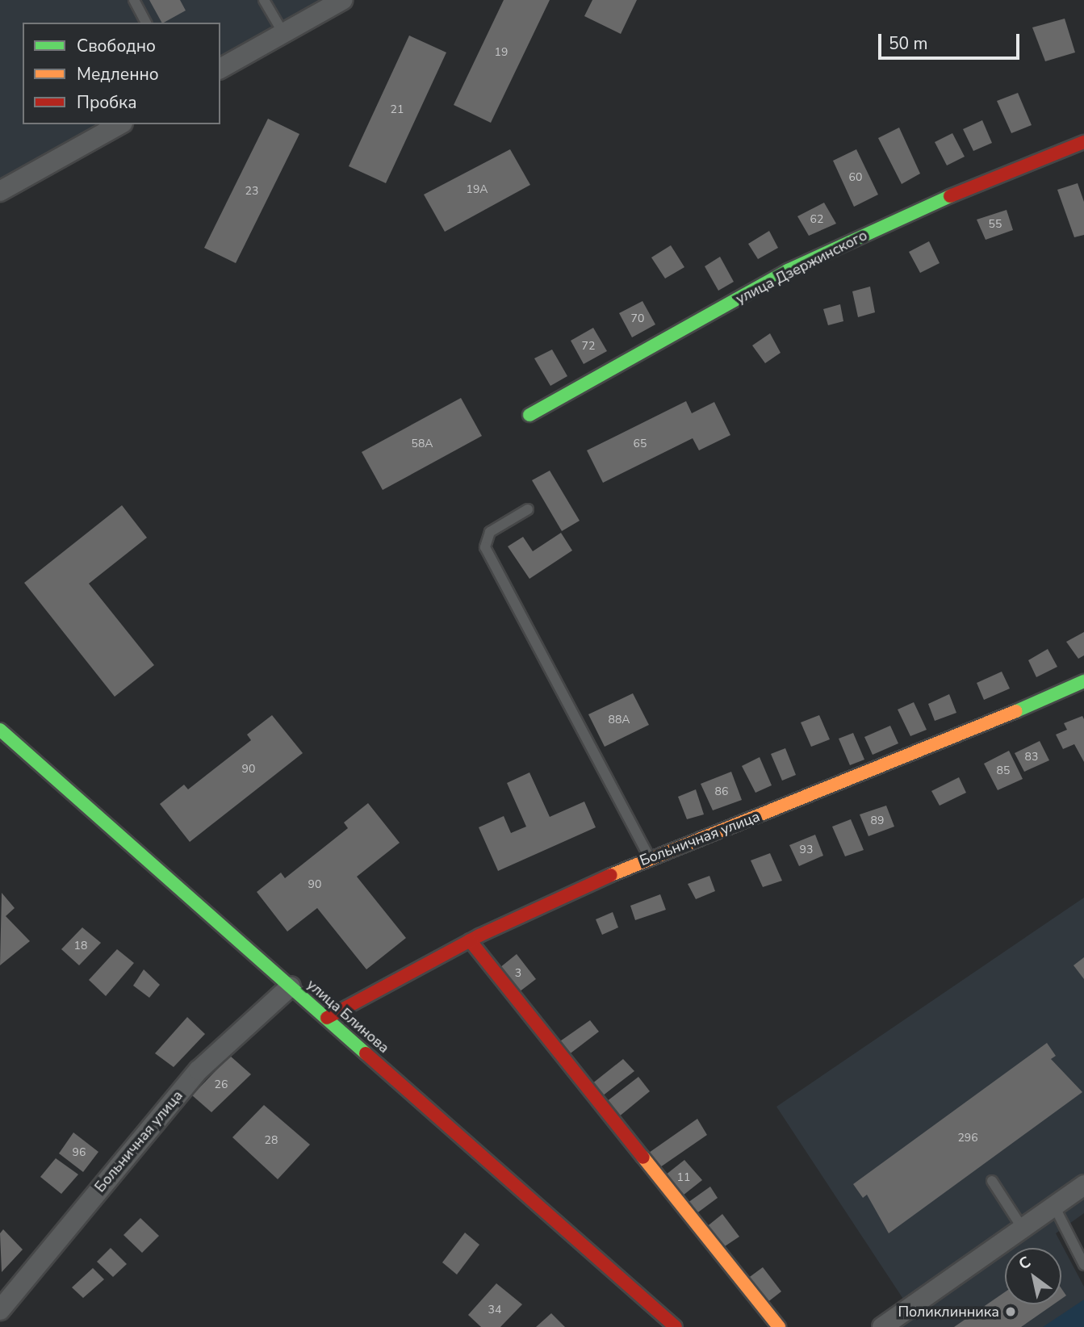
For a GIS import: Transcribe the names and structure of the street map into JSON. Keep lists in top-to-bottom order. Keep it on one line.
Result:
{"streets":{"street":["улица Дзержинского","Больничная улица","улица Блинова"]},"crossings":[["Больничная улица","улица Блинова"]],"places":["Поликлинника"],"house_numbers":["19","21","60","19А","23","62","55","70","72","58А","65","88А","83","90","85","86","89","93","90","18","3","26","296","28","96","11","34"],"legend":["Свободно","Медленно","Пробка"],"scale_bar":"50 m","north":"top left"}
